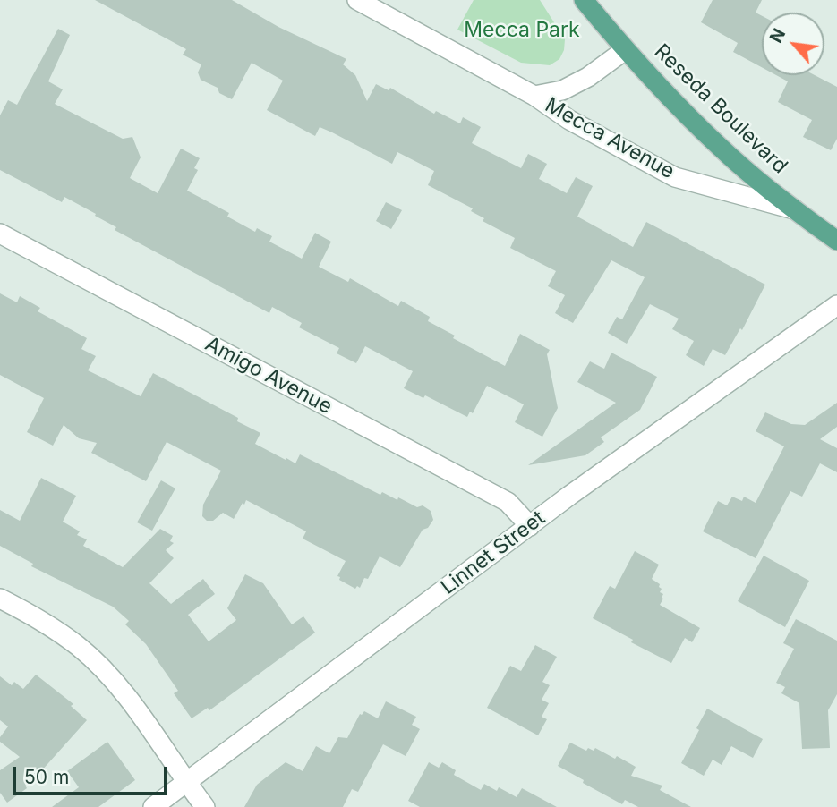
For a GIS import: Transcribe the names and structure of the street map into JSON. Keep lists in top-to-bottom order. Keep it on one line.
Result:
{"streets":{"main road":["Reseda Boulevard"],"street":["Mecca Avenue","Amigo Avenue","Linnet Street"]},"crossings":[["Reseda Boulevard","Mecca Avenue"],["Amigo Avenue","Linnet Street"]],"parks":["Mecca Park"],"scale_bar":"50 m","north":"top left"}
